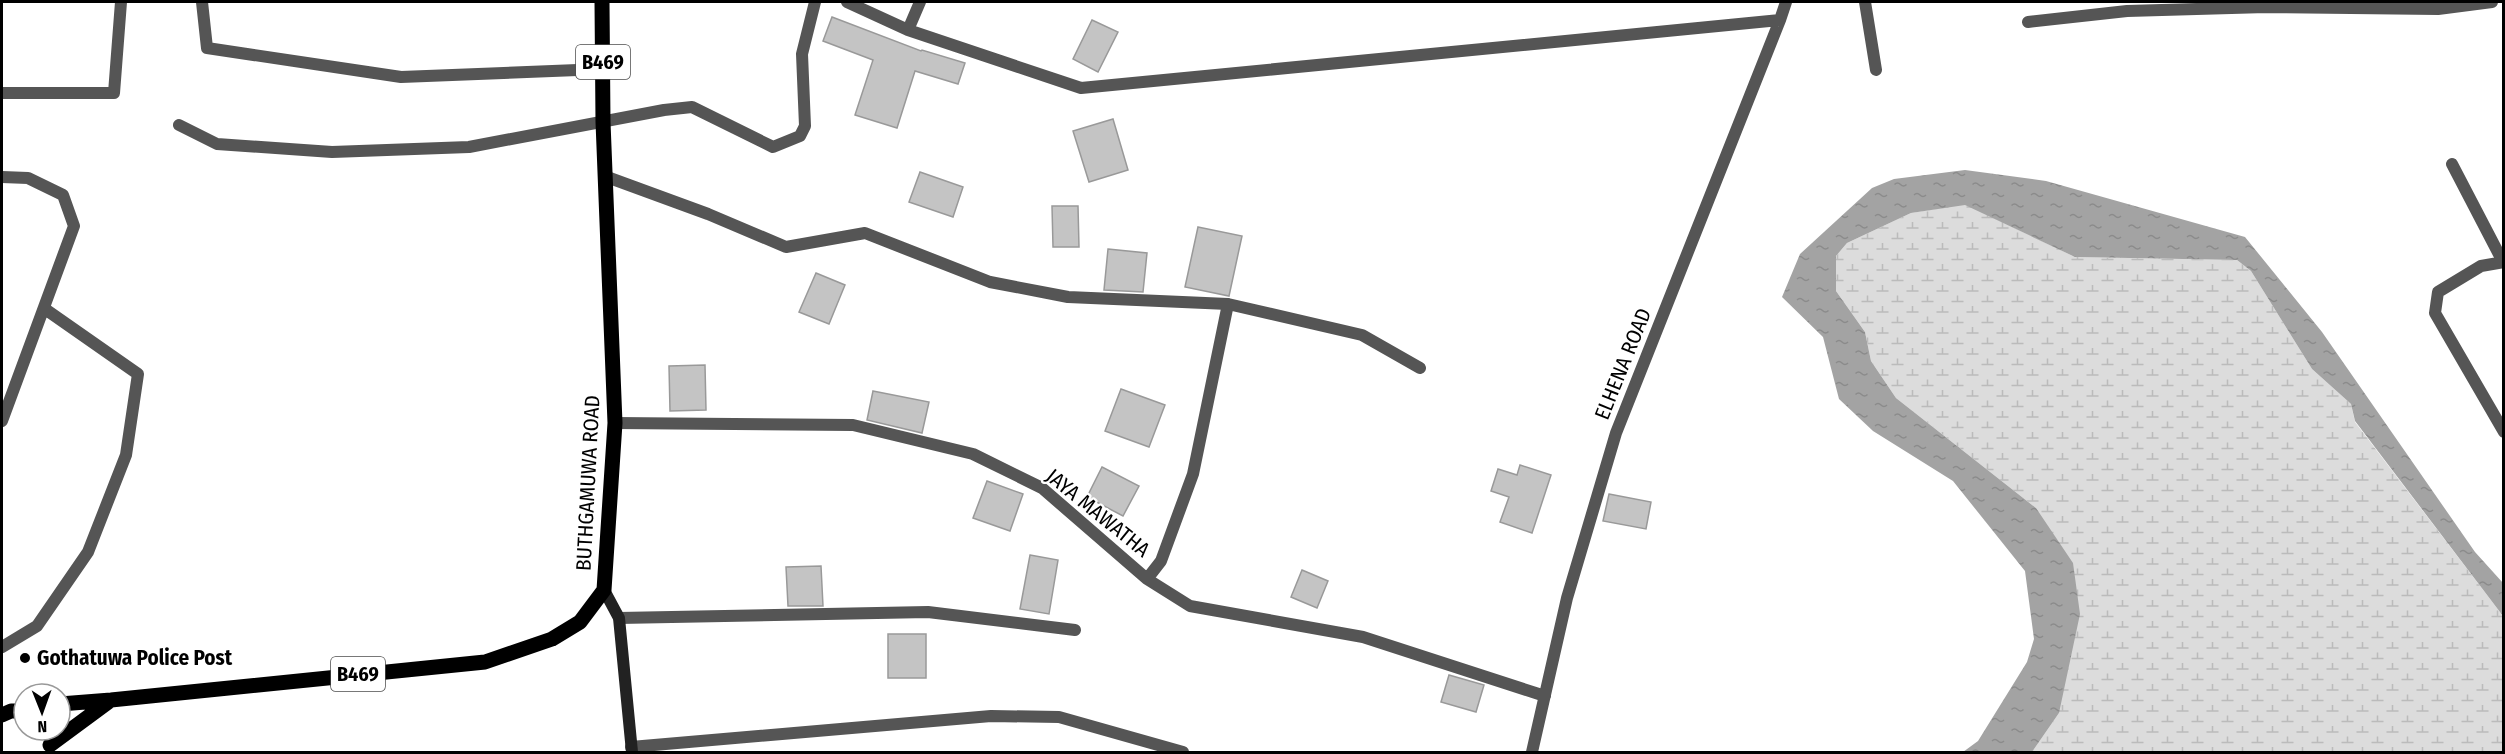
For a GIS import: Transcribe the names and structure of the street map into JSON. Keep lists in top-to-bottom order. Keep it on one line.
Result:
{"streets":{"main road":["B469","BUTHGAMUWA ROAD"],"street":["ELHENA ROAD","JAYA MAWATHA"]},"crossings":[["ELHENA ROAD","JAYA MAWATHA"],["BUTHGAMUWA ROAD","JAYA MAWATHA"]],"places":["Gothatuwa Police Post"],"north":"bottom"}
